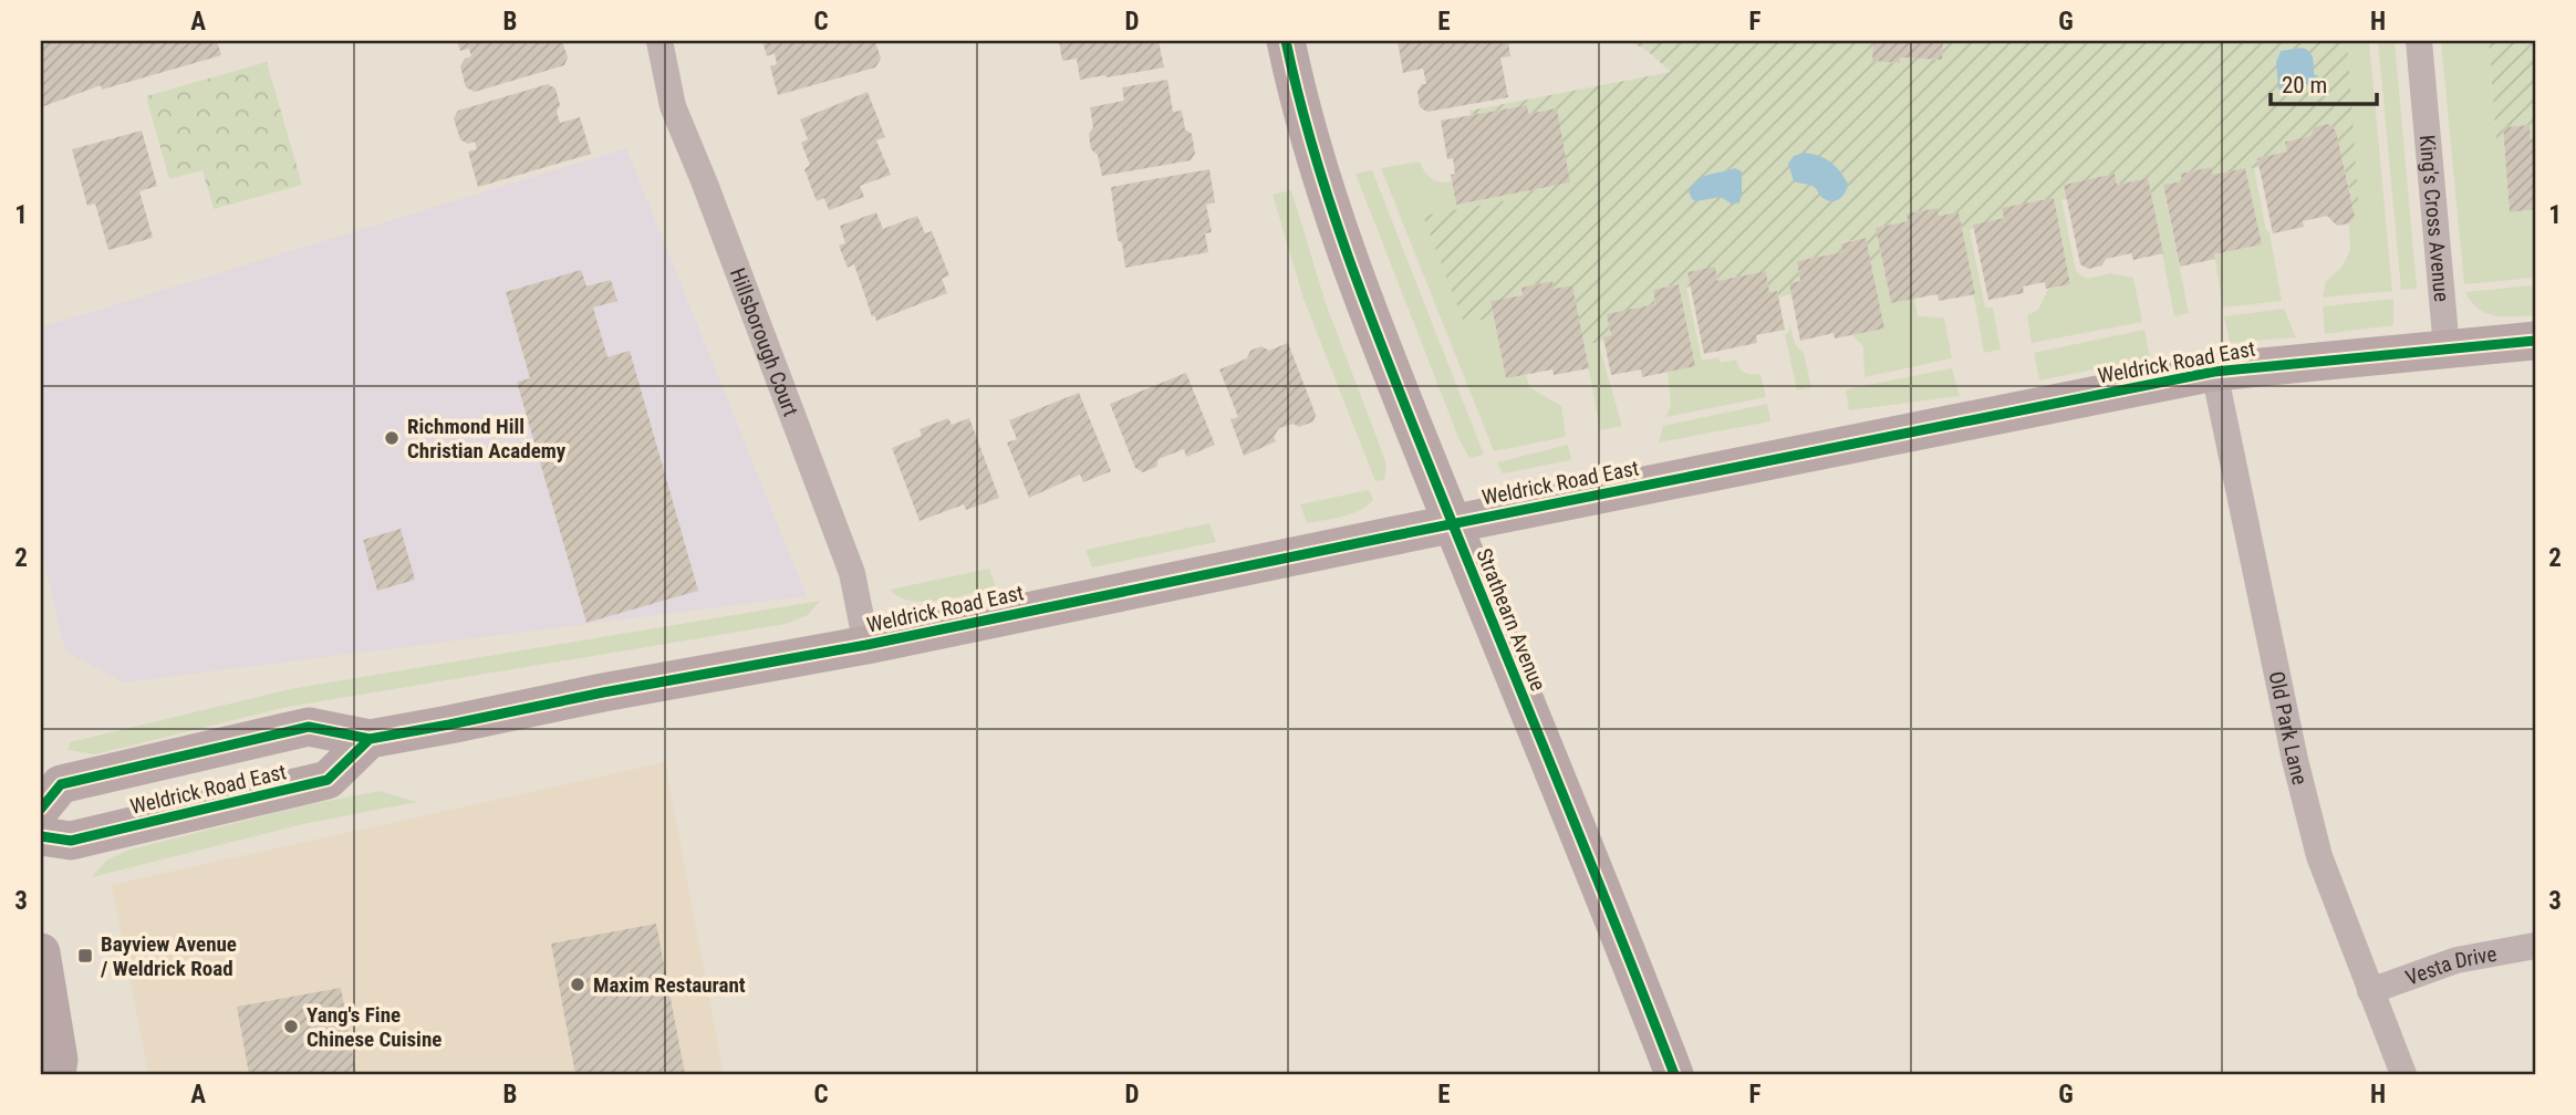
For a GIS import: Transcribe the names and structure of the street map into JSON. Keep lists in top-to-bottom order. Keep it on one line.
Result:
{"streets":{"street":["King's Cross Avenue","Hillsborough Court","Weldrick Road East","Strathearn Avenue","Old Park Lane","Vesta Drive"]},"crossings":[["King's Cross Avenue","Weldrick Road East"],["Hillsborough Court","Weldrick Road East"],["Weldrick Road East","Strathearn Avenue"],["Weldrick Road East","Old Park Lane"],["Old Park Lane","Vesta Drive"]],"places":{"other":["Richmond Hill Christian Academy","Maxim Restaurant","Yang's Fine Chinese Cuisine"],"transit":["Bayview Avenue / Weldrick Road"]},"scale_bar":"20 m","grid":{"columns":["A","B","C","D","E","F","G","H"],"rows":["1","2","3"]}}
